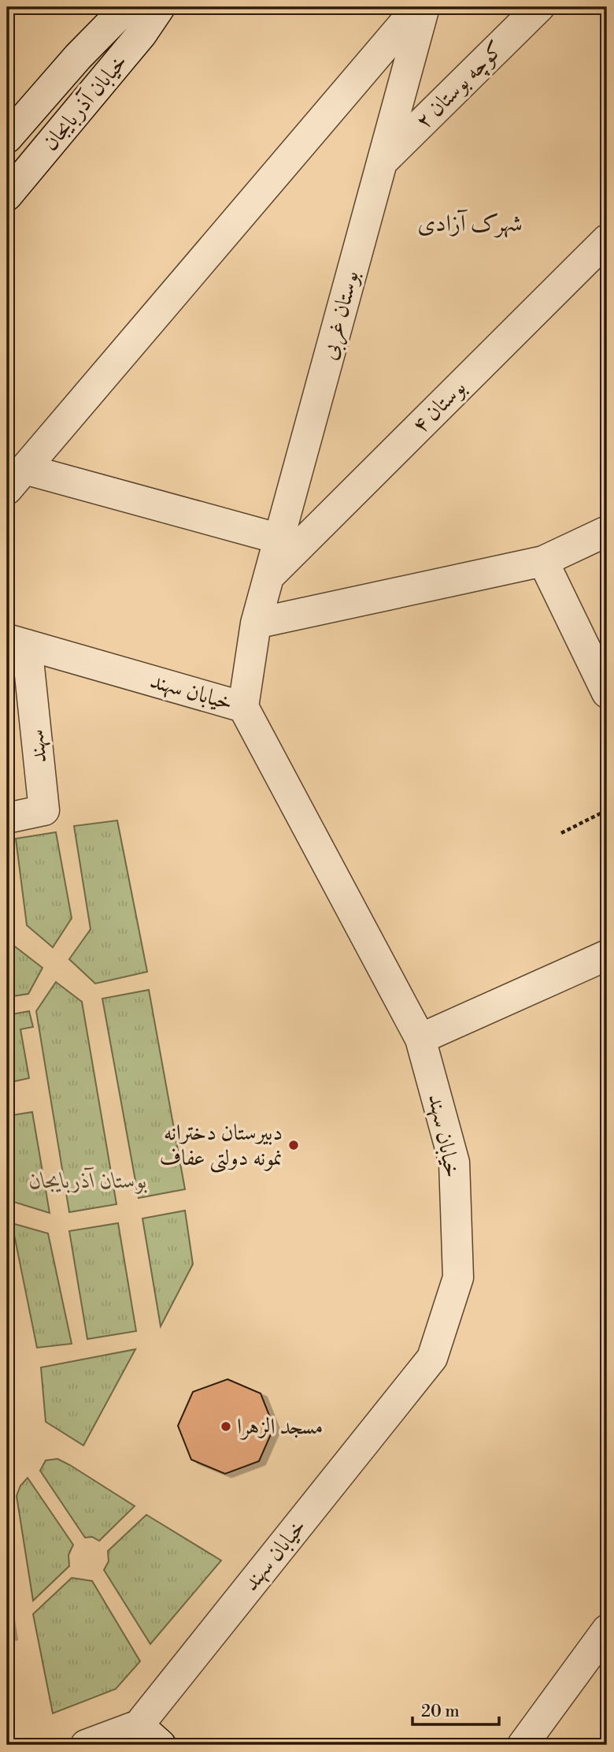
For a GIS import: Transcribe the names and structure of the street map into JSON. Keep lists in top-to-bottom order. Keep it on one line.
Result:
{"streets":{"street":["کوچه بوستان ۲","خیابان آذربایجان","بوستان غربی","بوستان ۴","خیابان سهند","سهند"]},"crossings":[["کوچه بوستان ۲","بوستان غربی"],["بوستان غربی","بوستان ۴"],["بوستان غربی","خیابان سهند"],["خیابان سهند","سهند"]],"districts":["شهرک آزادی"],"parks":["بوستان آذربایجان"],"places":["دبیرستان دخترانه نمونه دولتی عفاف","مسجد الزهرا"],"scale_bar":"20 m"}
